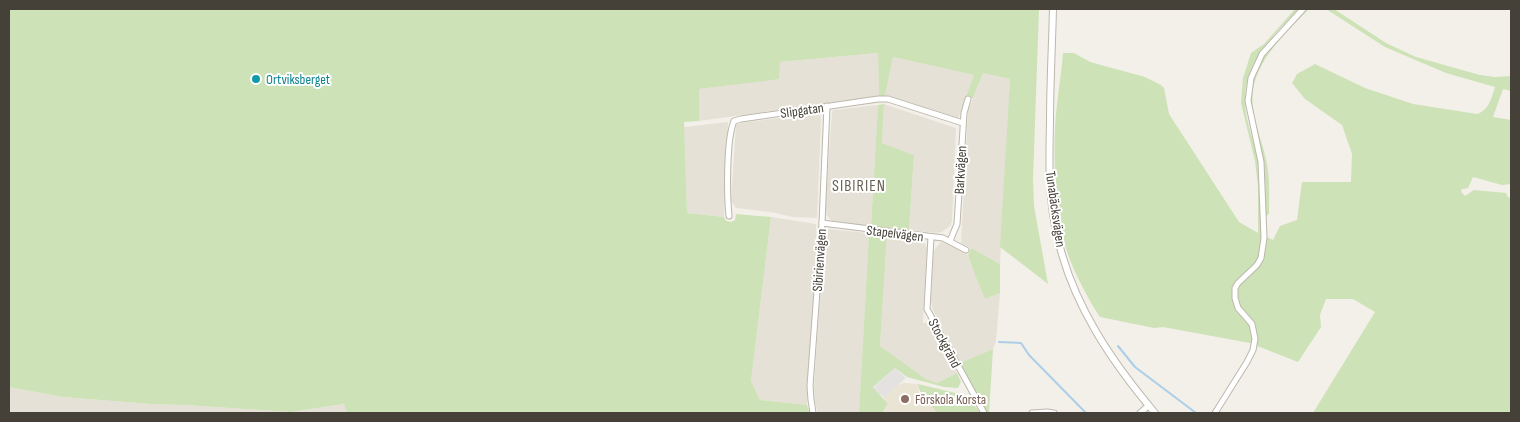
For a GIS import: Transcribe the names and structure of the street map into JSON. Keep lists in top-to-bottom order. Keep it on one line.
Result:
{"streets":{"street":["Slipgatan","Barkvägen","Tunabäcksvägen","Stapelvägen","Sibirienvägen","Stockgränd"]},"crossings":[["Slipgatan","Barkvägen"],["Slipgatan","Sibirienvägen"],["Barkvägen","Stapelvägen"],["Stapelvägen","Sibirienvägen"],["Stapelvägen","Stockgränd"]],"districts":["SIBIRIEN"],"places":["Ortviksberget","Förskola Korsta"]}
